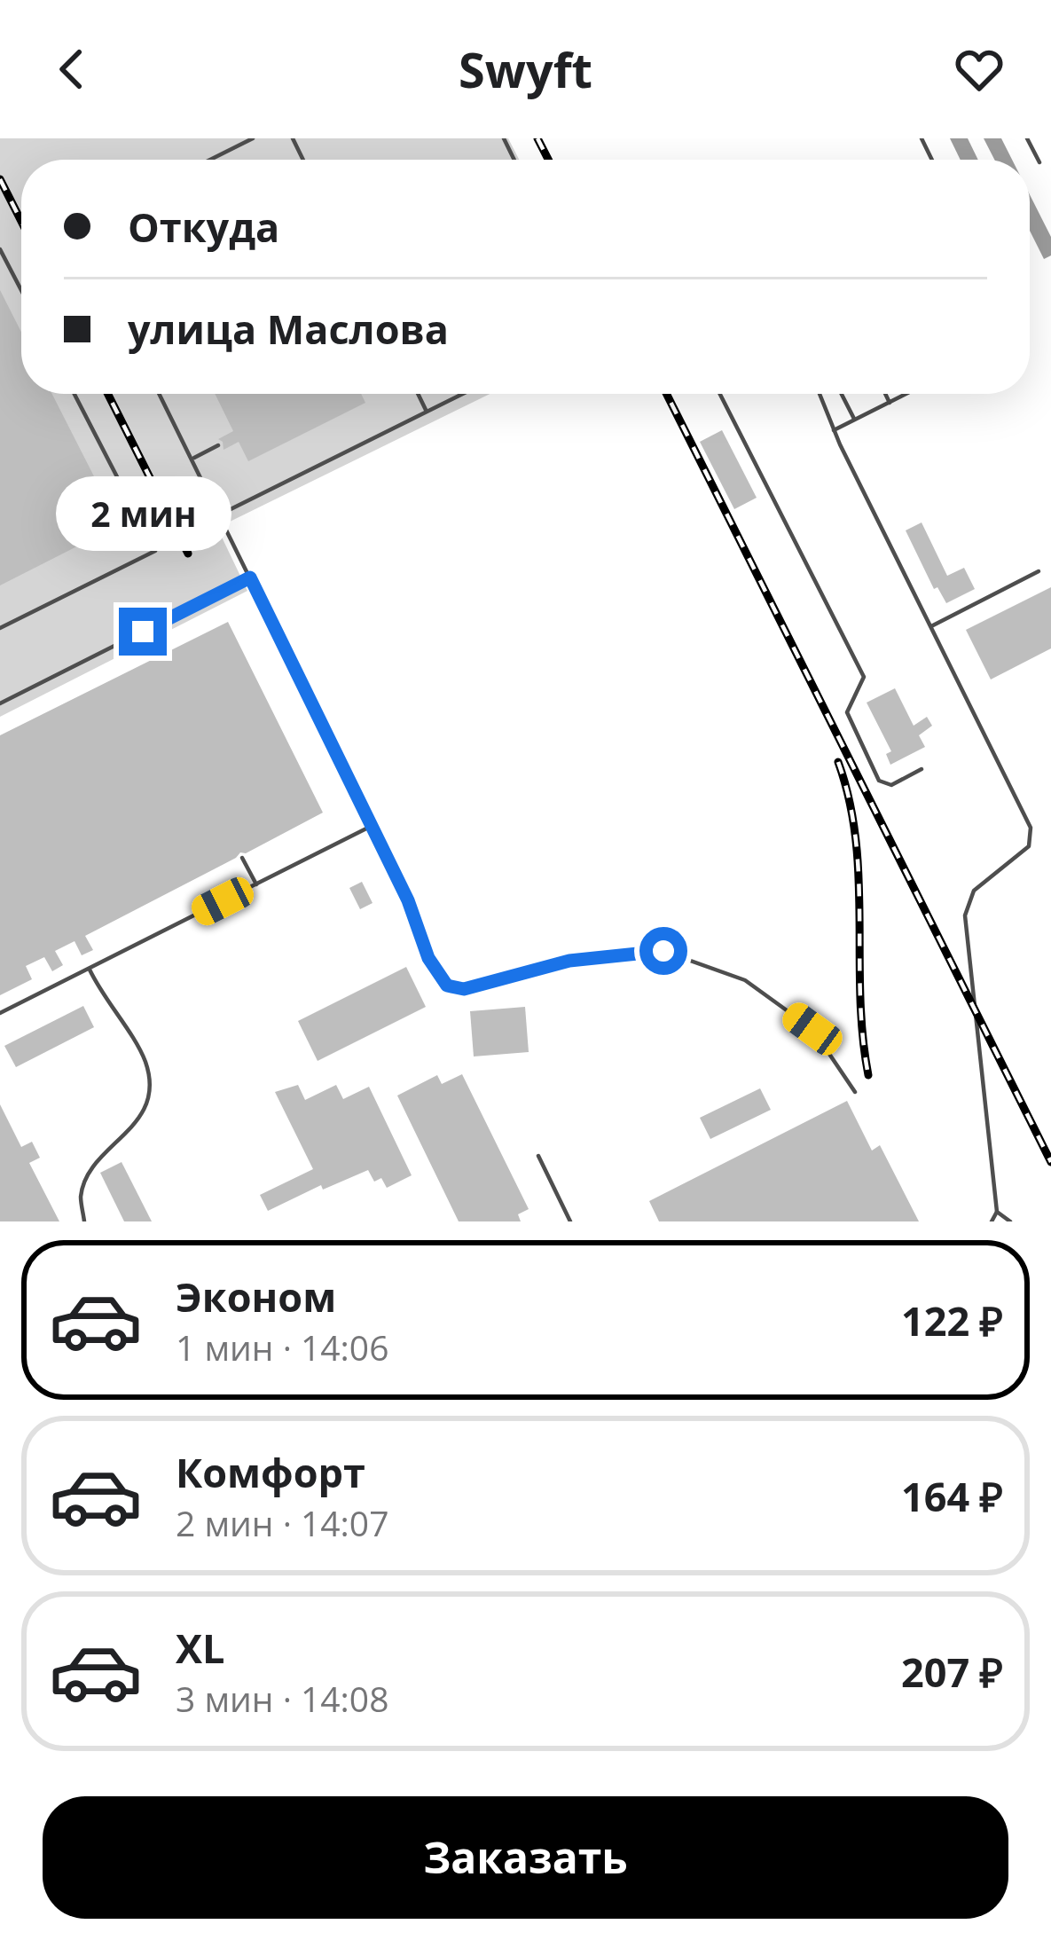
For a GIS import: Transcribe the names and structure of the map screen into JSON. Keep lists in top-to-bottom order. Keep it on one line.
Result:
{"page":{"header":"Swyft","banner":["Откуда","улица Маслова"],"bubble":"2 мин","list":[{"name":"Эконом","note":"1 мин · 14:06","value":"122 ₽"},{"name":"Комфорт","note":"2 мин · 14:07","value":"164 ₽"},{"name":"XL","note":"3 мин · 14:08","value":"207 ₽"}],"buttons":"Заказать"}}
